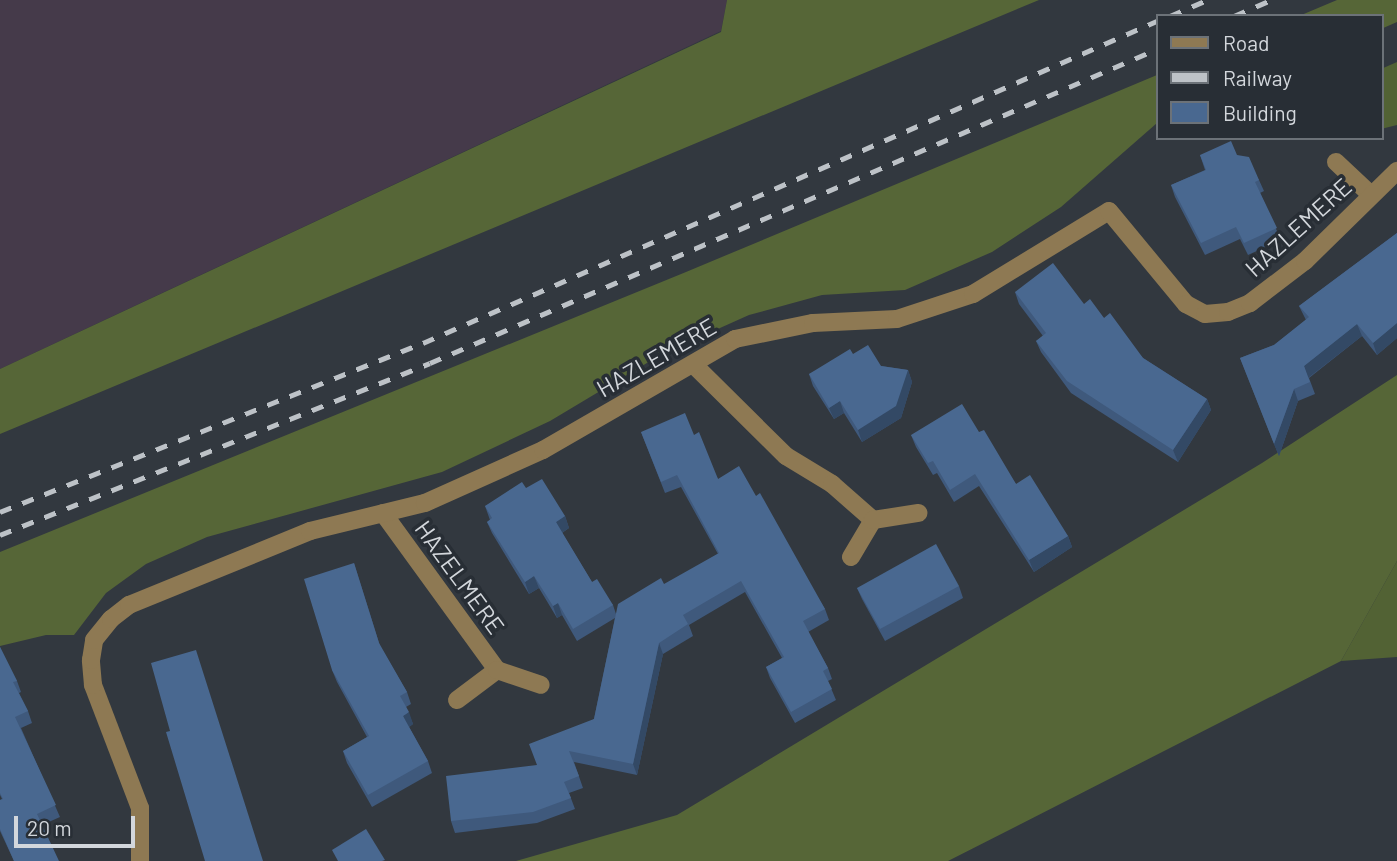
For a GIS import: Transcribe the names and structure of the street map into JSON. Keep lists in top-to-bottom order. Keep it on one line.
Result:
{"streets":{"street":["HAZLEMERE","HAZELMERE"]},"crossings":[["HAZLEMERE","HAZELMERE"]],"legend":["Road","Railway","Building"],"scale_bar":"20 m"}
